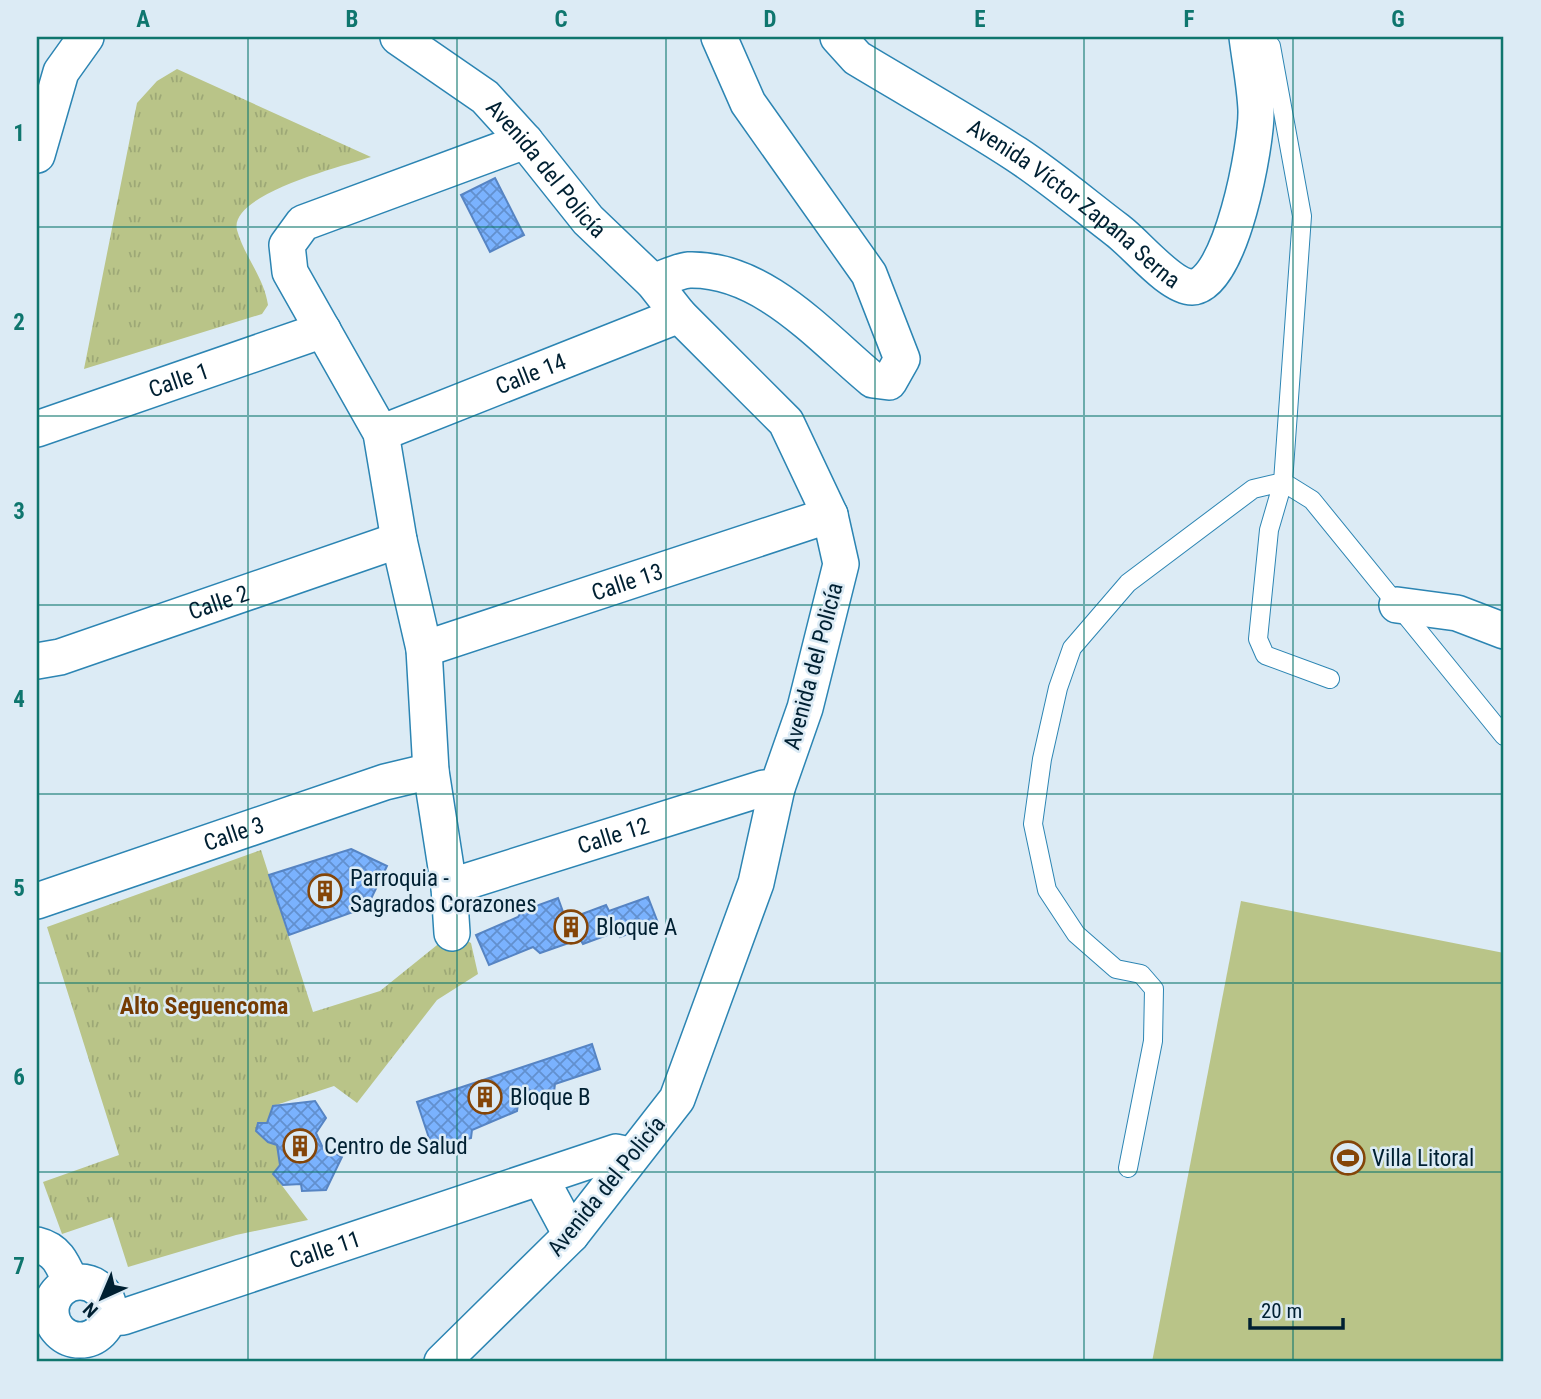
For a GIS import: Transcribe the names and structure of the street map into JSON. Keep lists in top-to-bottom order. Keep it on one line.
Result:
{"streets":{"street":["Avenida del Policía","Avenida Víctor Zapana Serna","Calle 14","Calle 1","Calle 13","Calle 2","Calle 3","Calle 12","Calle 11"]},"crossings":[["Avenida del Policía","Calle 14"],["Avenida del Policía","Calle 13"],["Avenida del Policía","Calle 12"],["Avenida del Policía","Calle 11"]],"districts":["Alto Seguencoma"],"places":{"building":["Parroquia - Sagrados Corazones","Bloque A","Bloque B","Centro de Salud"],"sports":["Villa Litoral"]},"scale_bar":"20 m","north":"bottom left","grid":{"columns":["A","B","C","D","E","F","G"],"rows":["1","2","3","4","5","6","7"]}}
